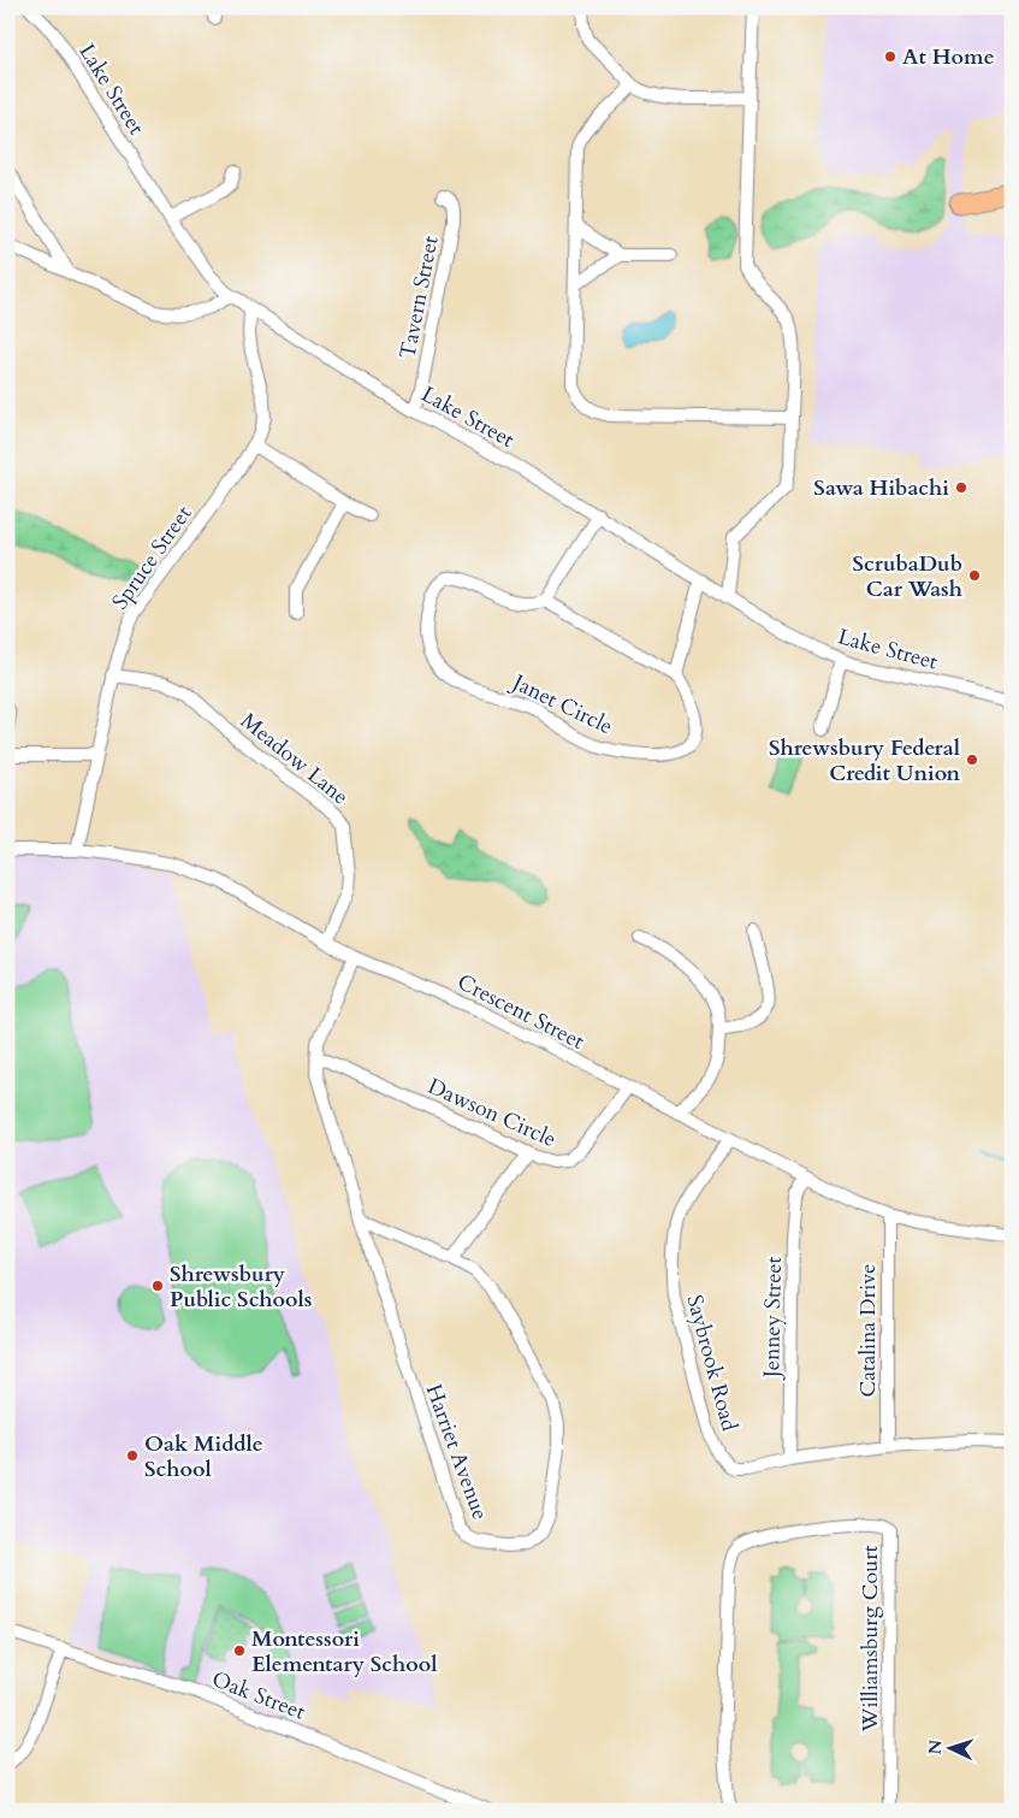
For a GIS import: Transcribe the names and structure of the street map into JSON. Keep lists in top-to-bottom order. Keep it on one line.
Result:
{"streets":{"street":["Lake Street","Tavern Street","Spruce Street","Janet Circle","Meadow Lane","Crescent Street","Dawson Circle","Jenney Street","Catalina Drive","Saybrook Road","Harriet Avenue","Williamsburg Court","Oak Street"]},"crossings":[["Lake Street","Tavern Street"],["Lake Street","Spruce Street"],["Spruce Street","Meadow Lane"],["Spruce Street","Crescent Street"],["Meadow Lane","Crescent Street"],["Crescent Street","Dawson Circle"],["Crescent Street","Jenney Street"],["Crescent Street","Catalina Drive"],["Crescent Street","Saybrook Road"],["Crescent Street","Harriet Avenue"],["Dawson Circle","Harriet Avenue"],["Jenney Street","Saybrook Road"],["Catalina Drive","Saybrook Road"]],"places":["At Home","Sawa Hibachi","ScrubaDub Car Wash","Shrewsbury Federal Credit Union","Shrewsbury Public Schools","Oak Middle School","Montessori Elementary School"],"north":"left"}
